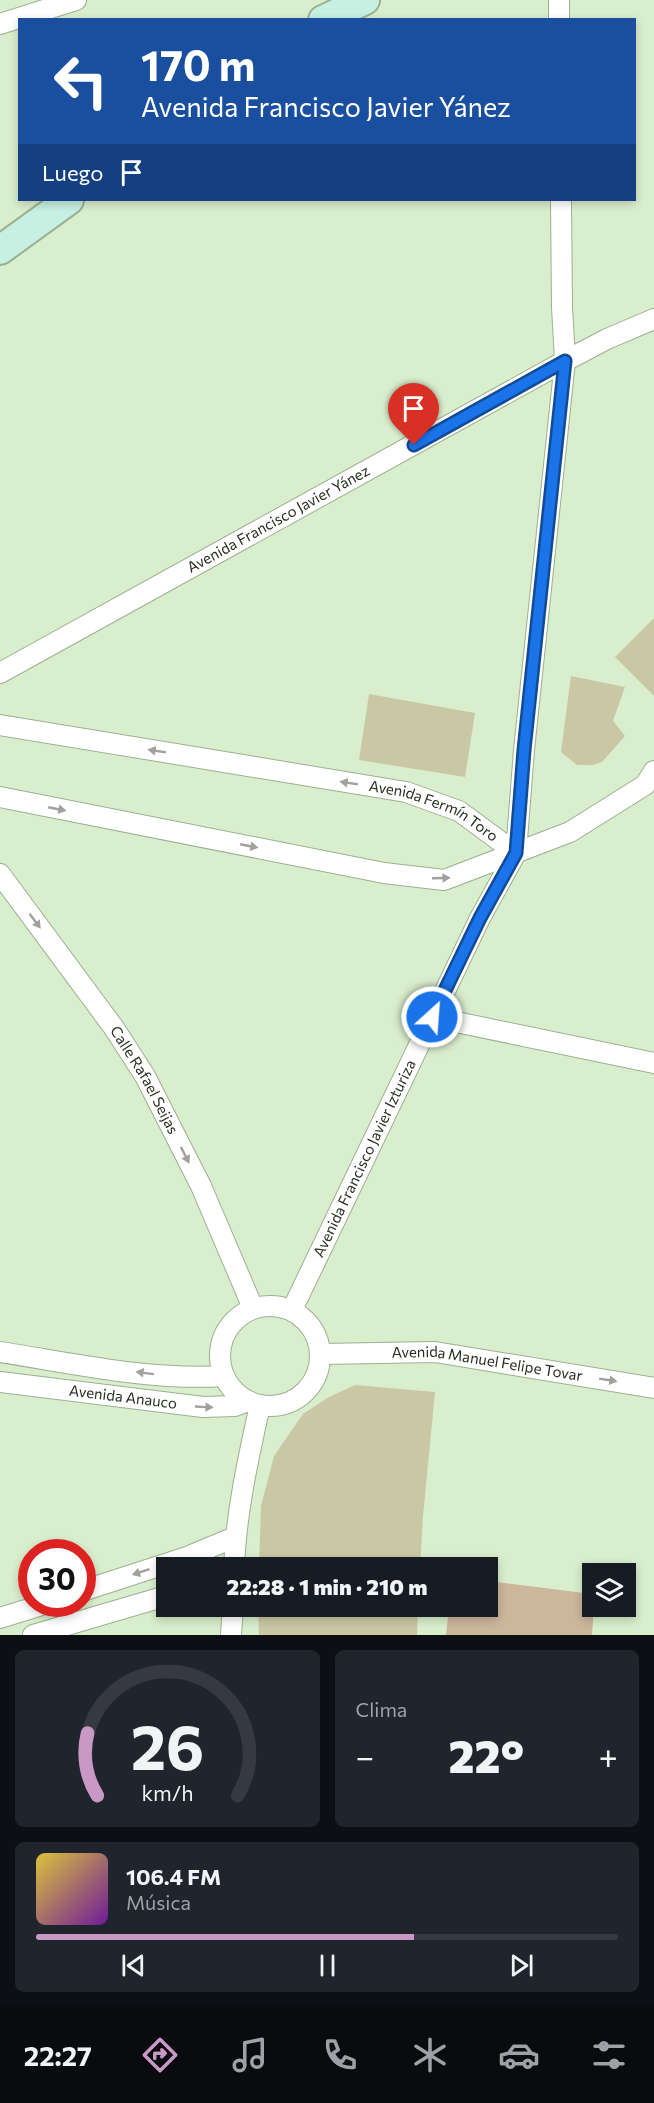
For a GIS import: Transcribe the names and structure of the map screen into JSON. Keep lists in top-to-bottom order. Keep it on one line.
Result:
{"streets":{"street":["Avenida Francisco Javier Yánez","Avenida Fermín Toro","Calle Rafael Seijas","Avenida Francisco Javier Izturiza","Avenida Manuel Felipe Tovar","Avenida Anauco"]},"crossings":[["Avenida Francisco Javier Yánez","Avenida Francisco Javier Izturiza"],["Avenida Fermín Toro","Avenida Francisco Javier Izturiza"],["Calle Rafael Seijas","Avenida Francisco Javier Izturiza"],["Calle Rafael Seijas","Avenida Manuel Felipe Tovar"],["Calle Rafael Seijas","Avenida Anauco"],["Avenida Francisco Javier Izturiza","Avenida Manuel Felipe Tovar"],["Avenida Francisco Javier Izturiza","Avenida Anauco"],["Avenida Manuel Felipe Tovar","Avenida Anauco"]],"one_way":["Calle Rafael Seijas","Avenida Manuel Felipe Tovar"],"page":{"turn":["170 m","Avenida Francisco Javier Yánez"],"then":"Luego","limit":"30","trip":"22:28 · 1 min · 210 m","tile":"Clima","heat":["−","22°","+"],"song":["106.4 FM","Música"],"tabs":"22:27","gauge":["26","km/h"]}}
